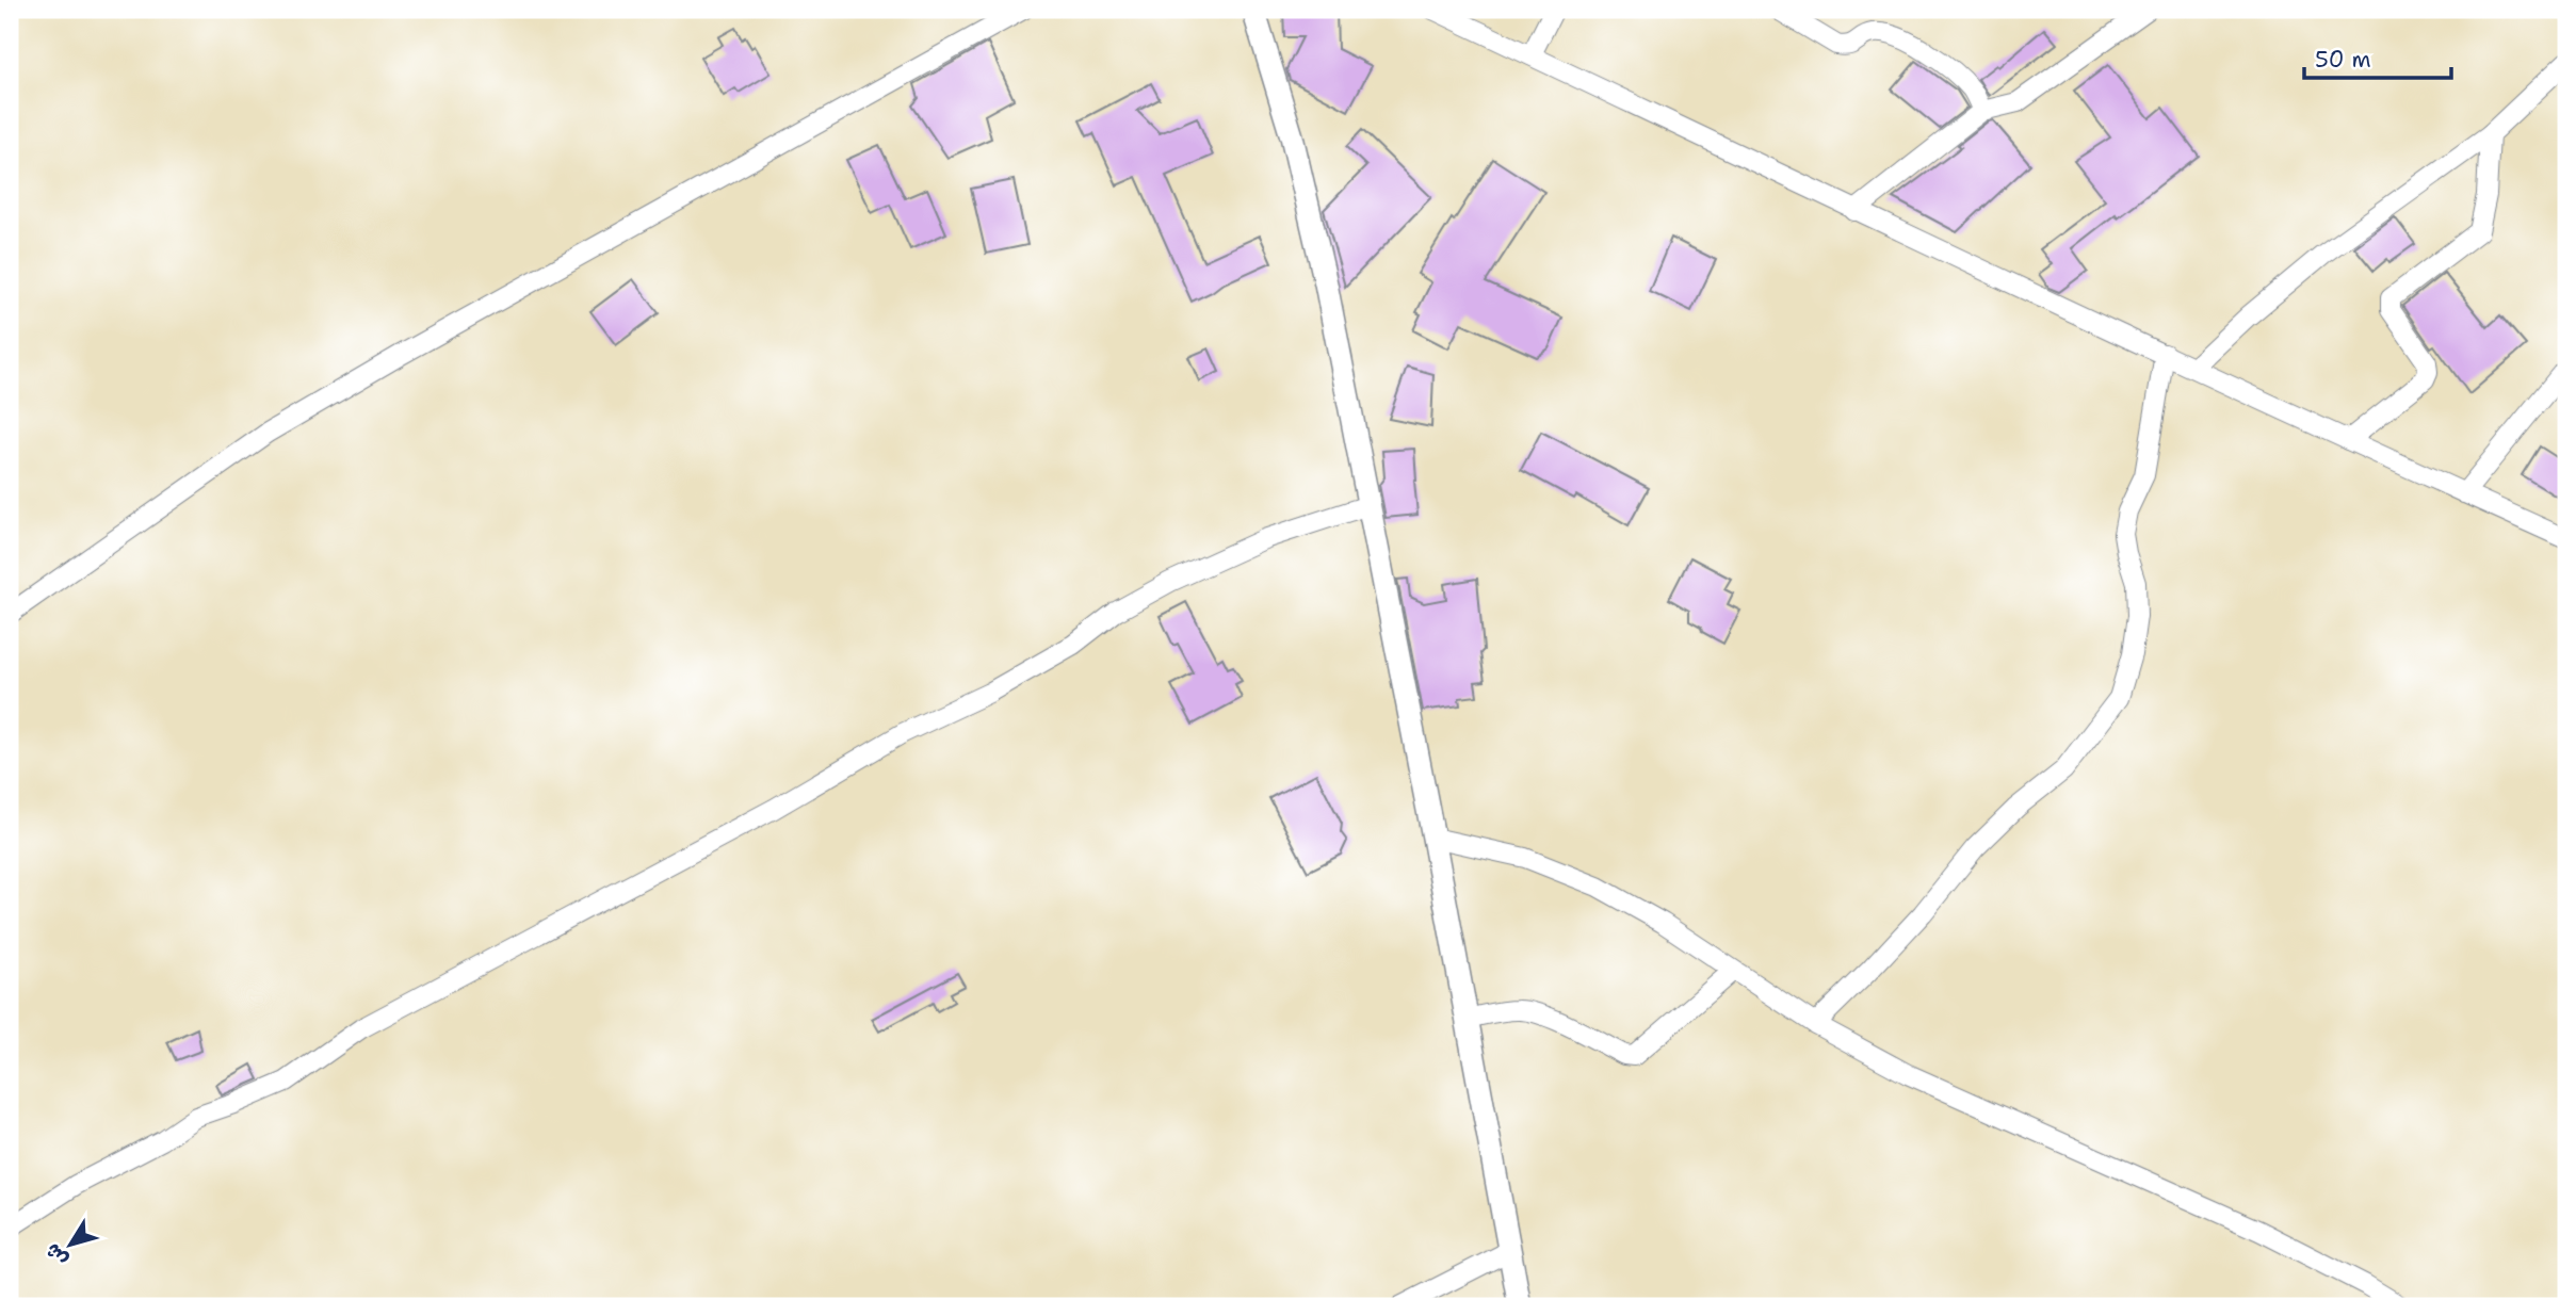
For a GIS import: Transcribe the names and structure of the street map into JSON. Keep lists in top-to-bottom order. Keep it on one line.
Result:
{"scale_bar":"50 m","north":"bottom left"}
